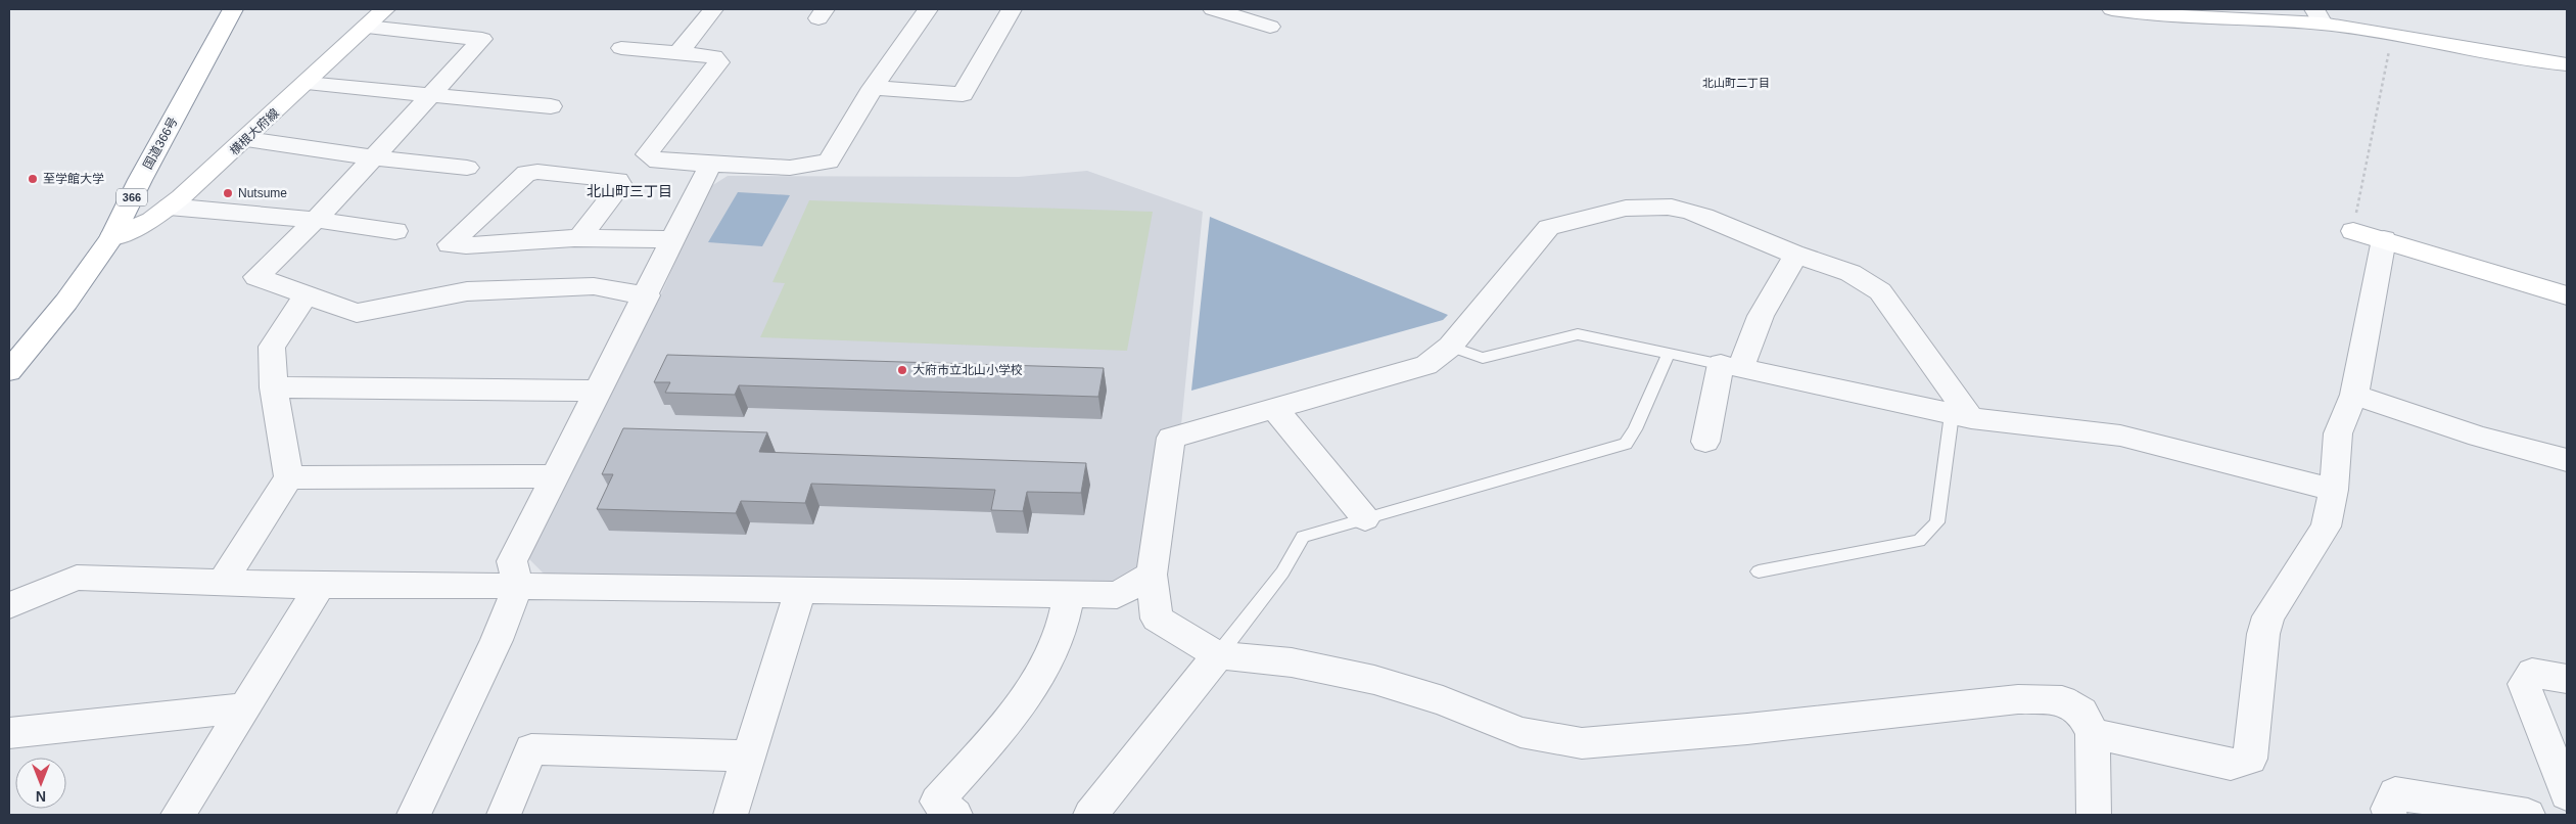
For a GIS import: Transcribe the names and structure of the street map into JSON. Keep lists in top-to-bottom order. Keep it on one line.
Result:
{"streets":{"main road":["横根大府線","国道366号","366"]},"crossings":[["横根大府線","国道366号"]],"districts":["北山町二丁目","北山町三丁目"],"places":["至学館大学","Nutsume","大府市立北山小学校"],"north":"bottom"}
